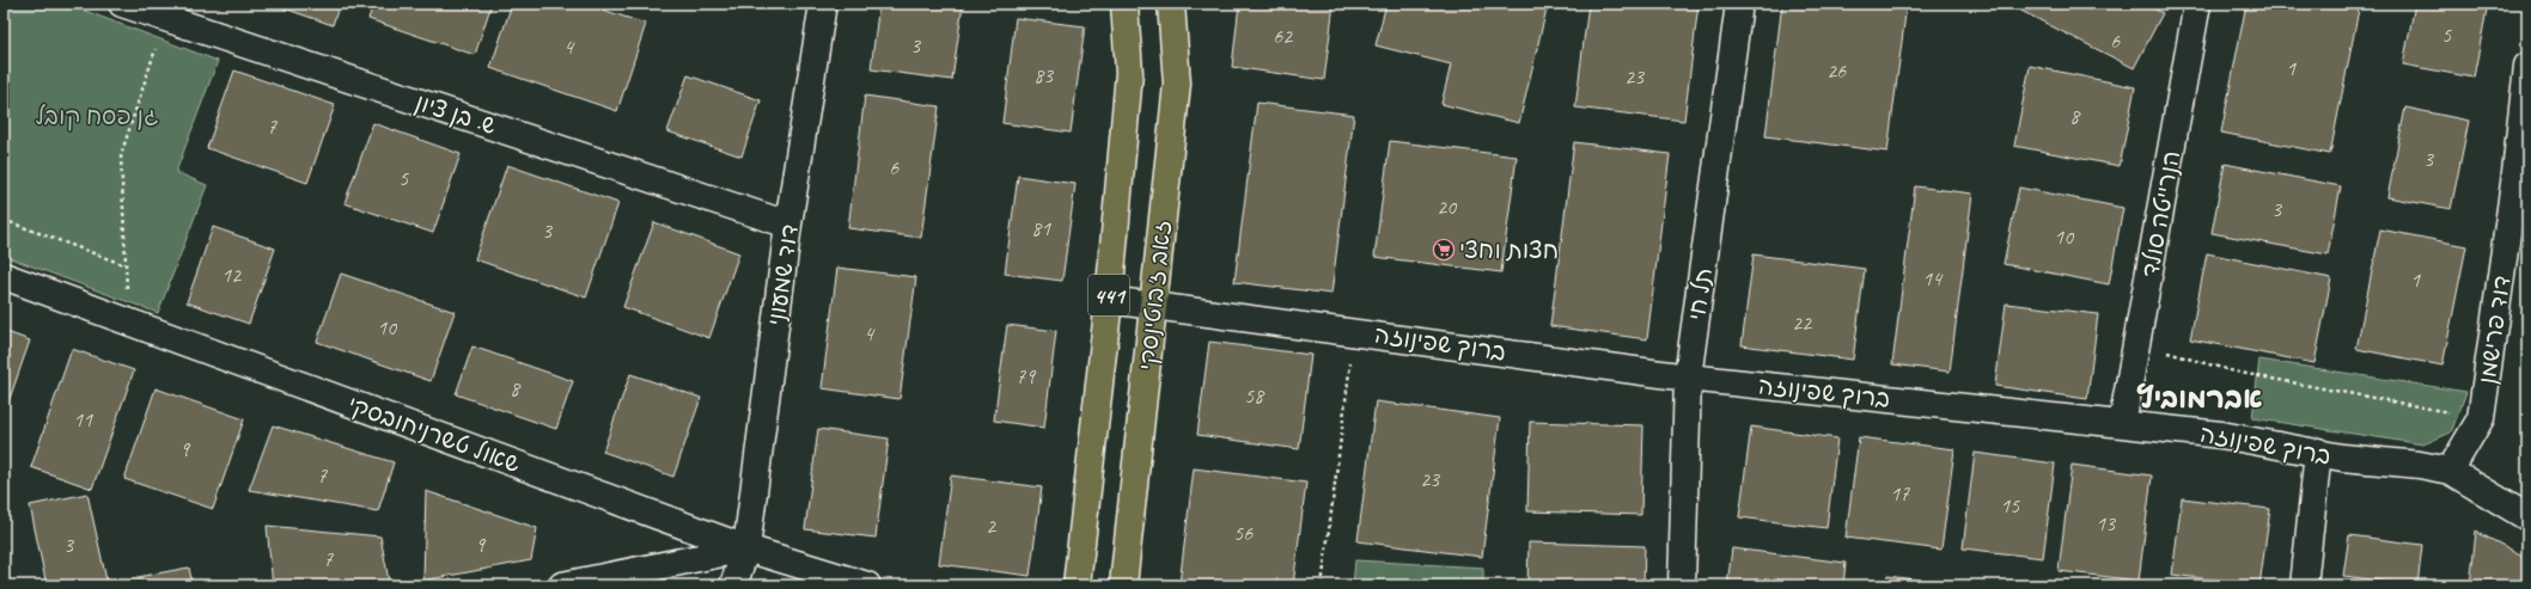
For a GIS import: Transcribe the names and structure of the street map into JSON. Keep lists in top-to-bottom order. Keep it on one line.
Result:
{"streets":{"main road":["441","זאב ז'בוטינסקי"],"street":["ש. בן ציון","הנרייטה סולד","דוד שמעוני","תל חי","דוד פרישמן","ברוך שפינוזה","שאול טשרניחובסקי"]},"crossings":[["ש. בן ציון","דוד שמעוני"],["הנרייטה סולד","ברוך שפינוזה"],["דוד שמעוני","שאול טשרניחובסקי"],["תל חי","ברוך שפינוזה"],["זאב ז'בוטינסקי","ברוך שפינוזה"],["דוד פרישמן","ברוך שפינוזה"]],"districts":["אברמוביץ"],"parks":["גן פסח קובל"],"places":{"supermarket":["חצות וחצי"]},"house_numbers":["5","62","6","3","4","1","26","83","23","8","7","3","6","5","20","3","81","3","10","12","14","1","22","10","4","79","8","58","11","9","7","23","17","15","13","2","56","3","9","7"]}
